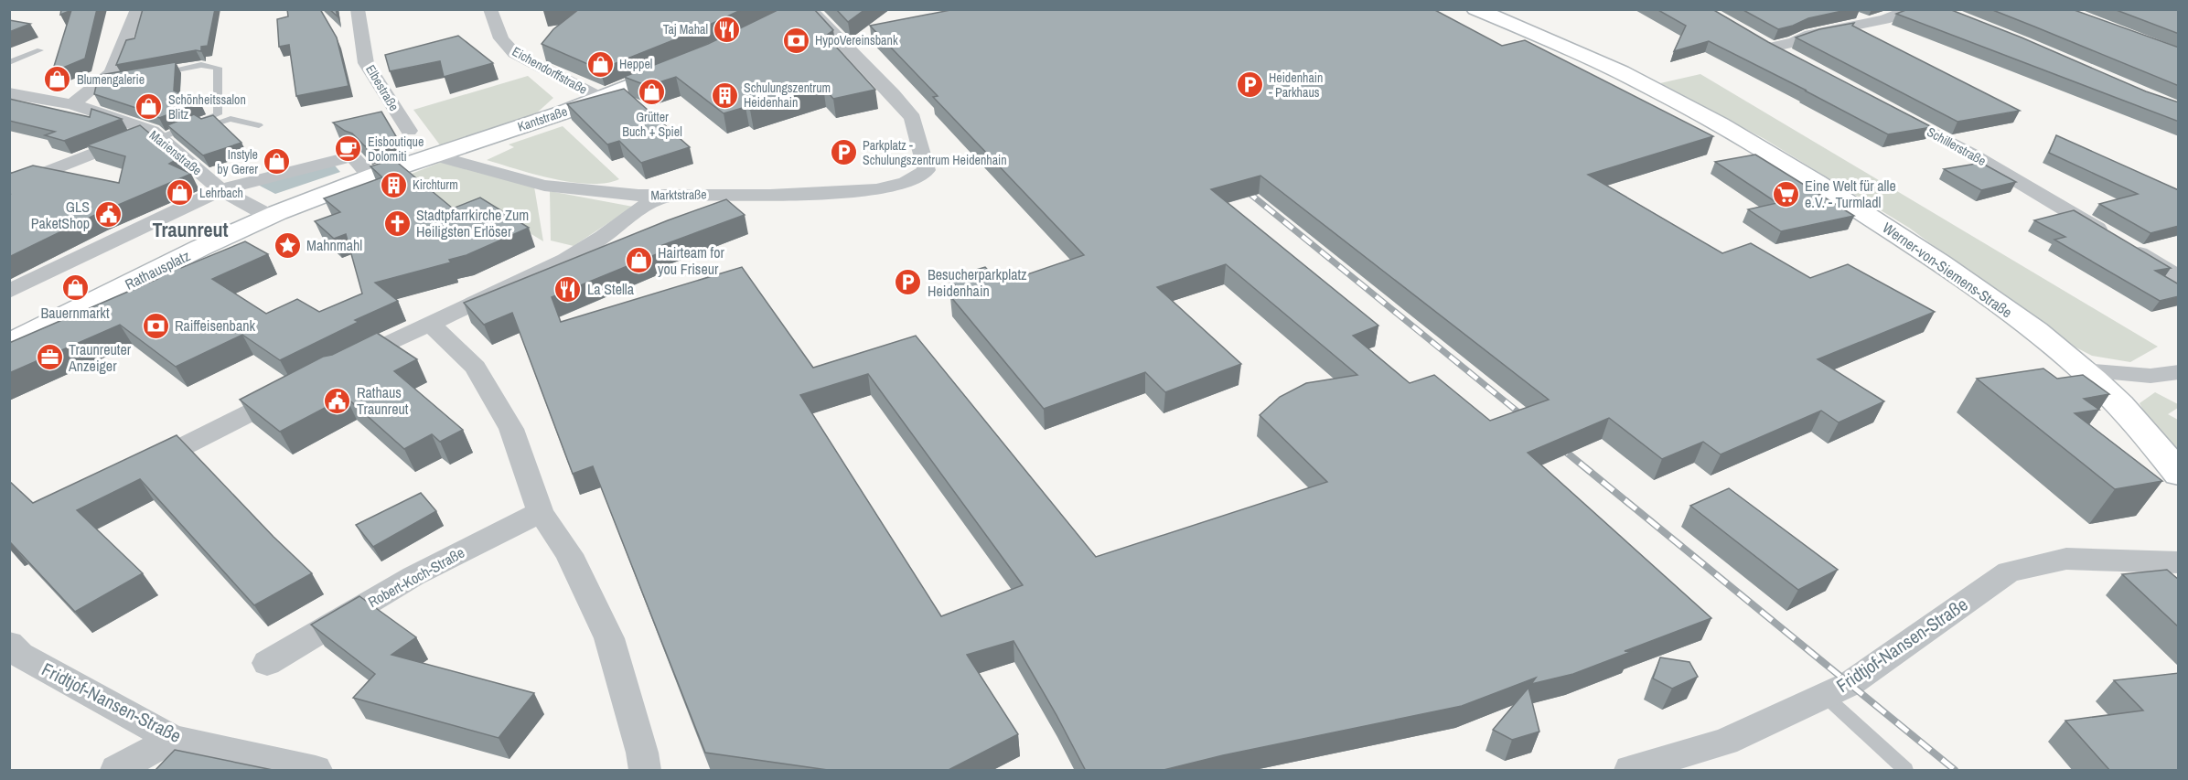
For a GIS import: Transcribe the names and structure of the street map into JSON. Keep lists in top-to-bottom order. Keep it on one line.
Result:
{"streets":{"street":["Eichendorffstraße","Elbestraße","Kantstraße","Schillerstraße","Marienstraße","Marktstraße","Rathausplatz","Werner-von-Siemens-Straße","Robert-Koch-Straße","Fridtjof-Nansen-Straße"]},"crossings":[["Eichendorffstraße","Kantstraße"],["Kantstraße","Marktstraße"],["Kantstraße","Rathausplatz"],["Marienstraße","Rathausplatz"],["Marktstraße","Rathausplatz"]],"districts":["Traunreut"],"places":{"restaurant":["Taj Mahal","La Stella"],"bank":["HypoVereinsbank","Raiffeisenbank"],"shop":["Heppel","Blumengalerie","Grütter Buch + Spiel","Schönheitssalon Blitz","Instyle by Gerer","Lehrbach","Hairteam for you Friseur","Bauernmarkt"],"parking":["Heidenhain - Parkhaus","Parkplatz - Schulungszentrum Heidenhain","Besucherparkplatz Heidenhain"],"building":["Schulungszentrum Heidenhain","Kirchturm"],"cafe":["Eisboutique Dolomiti"],"supermarket":["Eine Welt für alle e.V. - Turmladl"],"public building":["GLS PaketShop","Rathaus Traunreut"],"church":["Stadtpfarrkirche Zum Heiligsten Erlöser"],"place":["Mahnmahl"],"office":["Traunreuter Anzeiger"]}}
